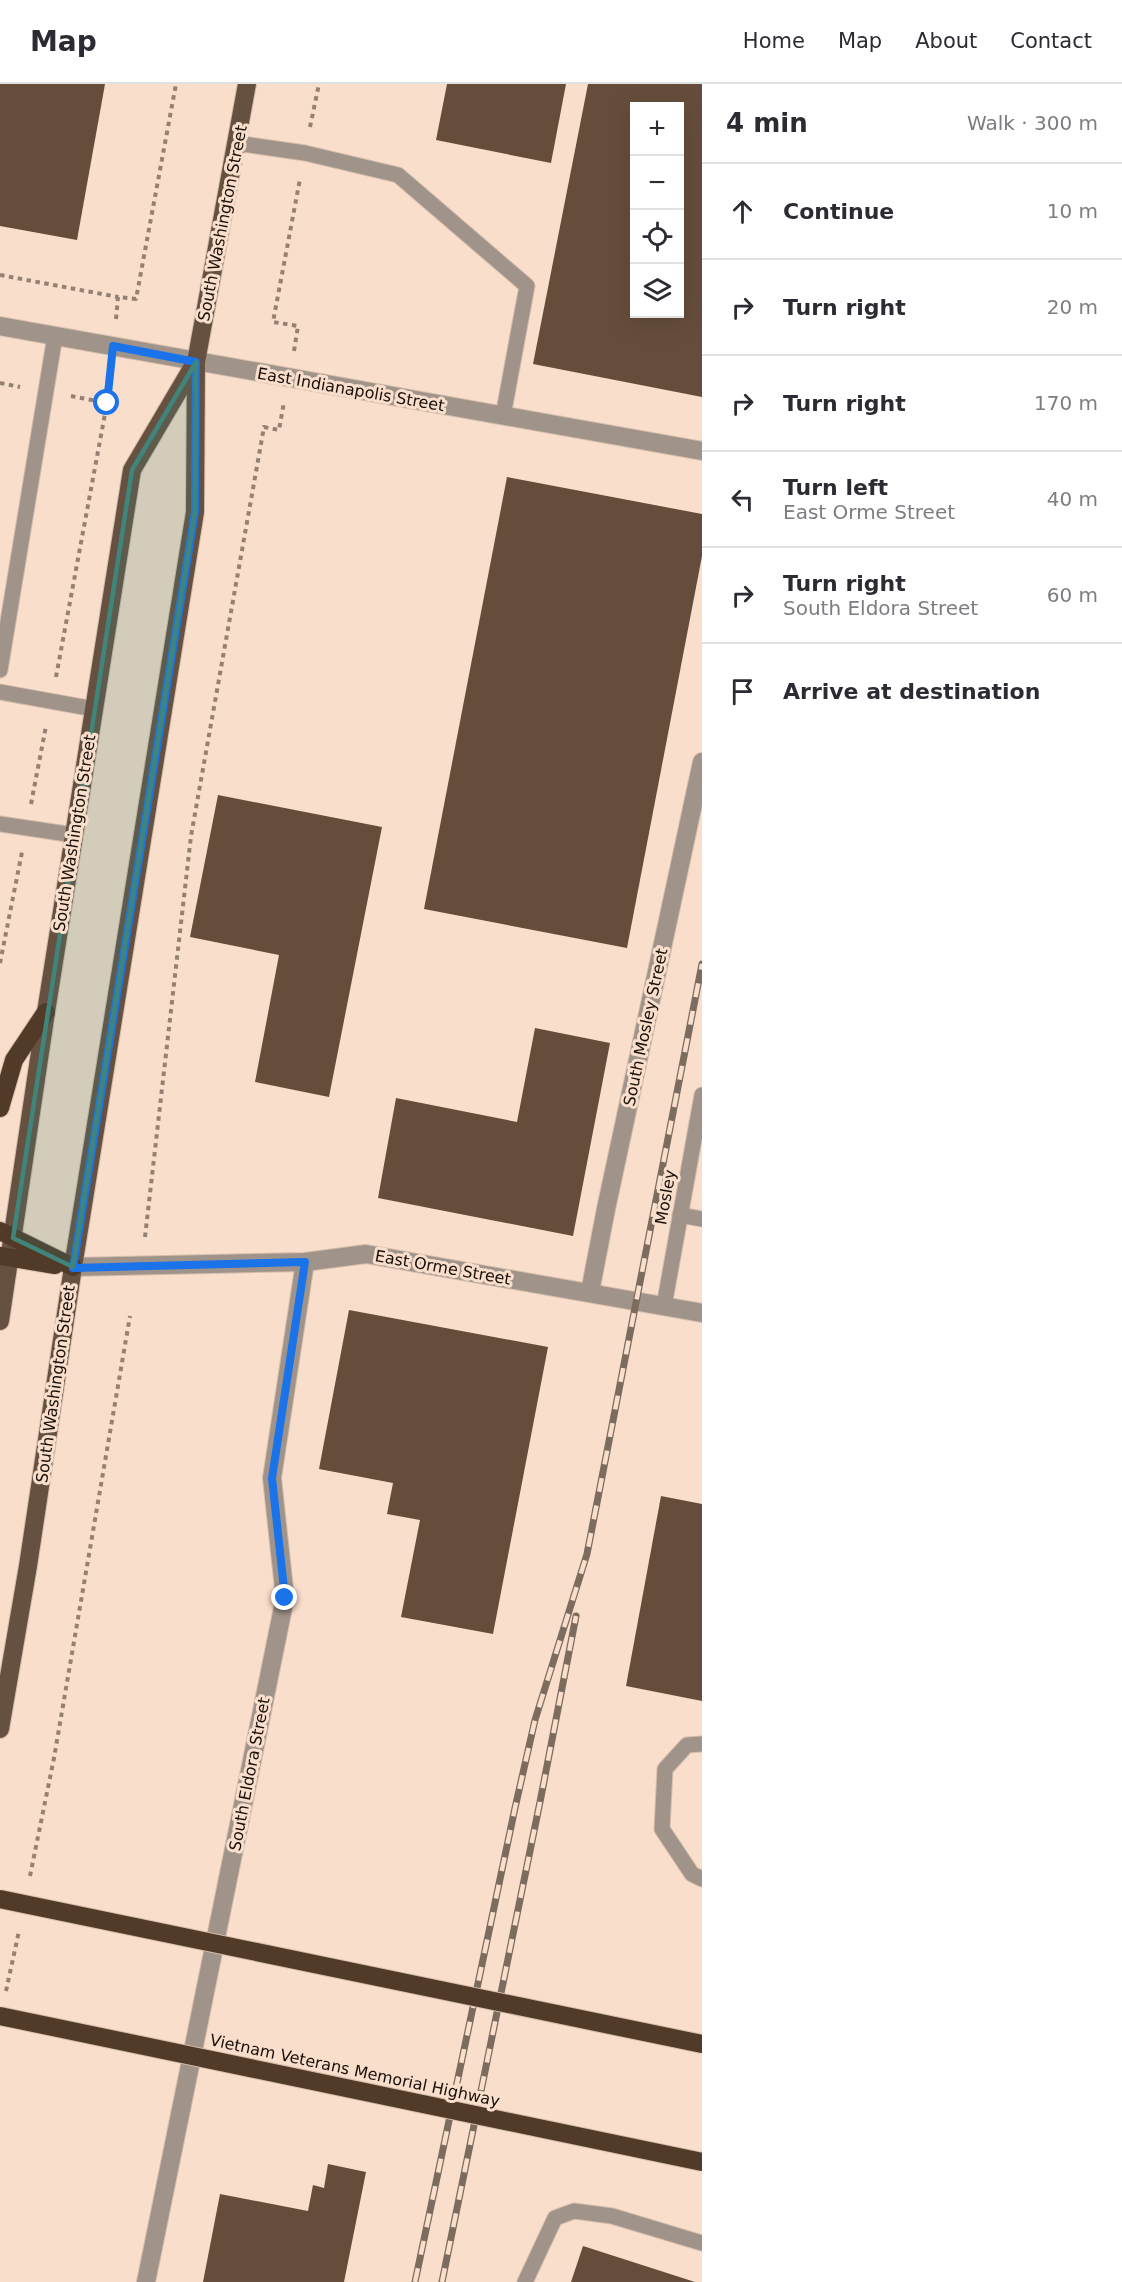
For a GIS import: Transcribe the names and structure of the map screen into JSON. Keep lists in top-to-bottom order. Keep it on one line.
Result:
{"streets":{"highway":["Vietnam Veterans Memorial Highway"],"main road":["South Washington Street"],"street":["East Indianapolis Street","South Mosley Street","East Orme Street","South Eldora Street"],"lane":["Mosley"]},"crossings":[["South Washington Street","East Indianapolis Street"],["South Washington Street","East Orme Street"],["South Mosley Street","East Orme Street"],["Mosley","East Orme Street"],["East Orme Street","South Eldora Street"]],"page":{"header":"Map","nav":["Home","Map","About","Contact"],"heading":["4 min","Walk · 300 m"],"map_buttons":["+","−"],"list":[["Continue","10 m"],["Turn right","20 m"],["Turn right","170 m"],["Turn left","East Orme Street","40 m"],["Turn right","South Eldora Street","60 m"],"Arrive at destination"]}}
